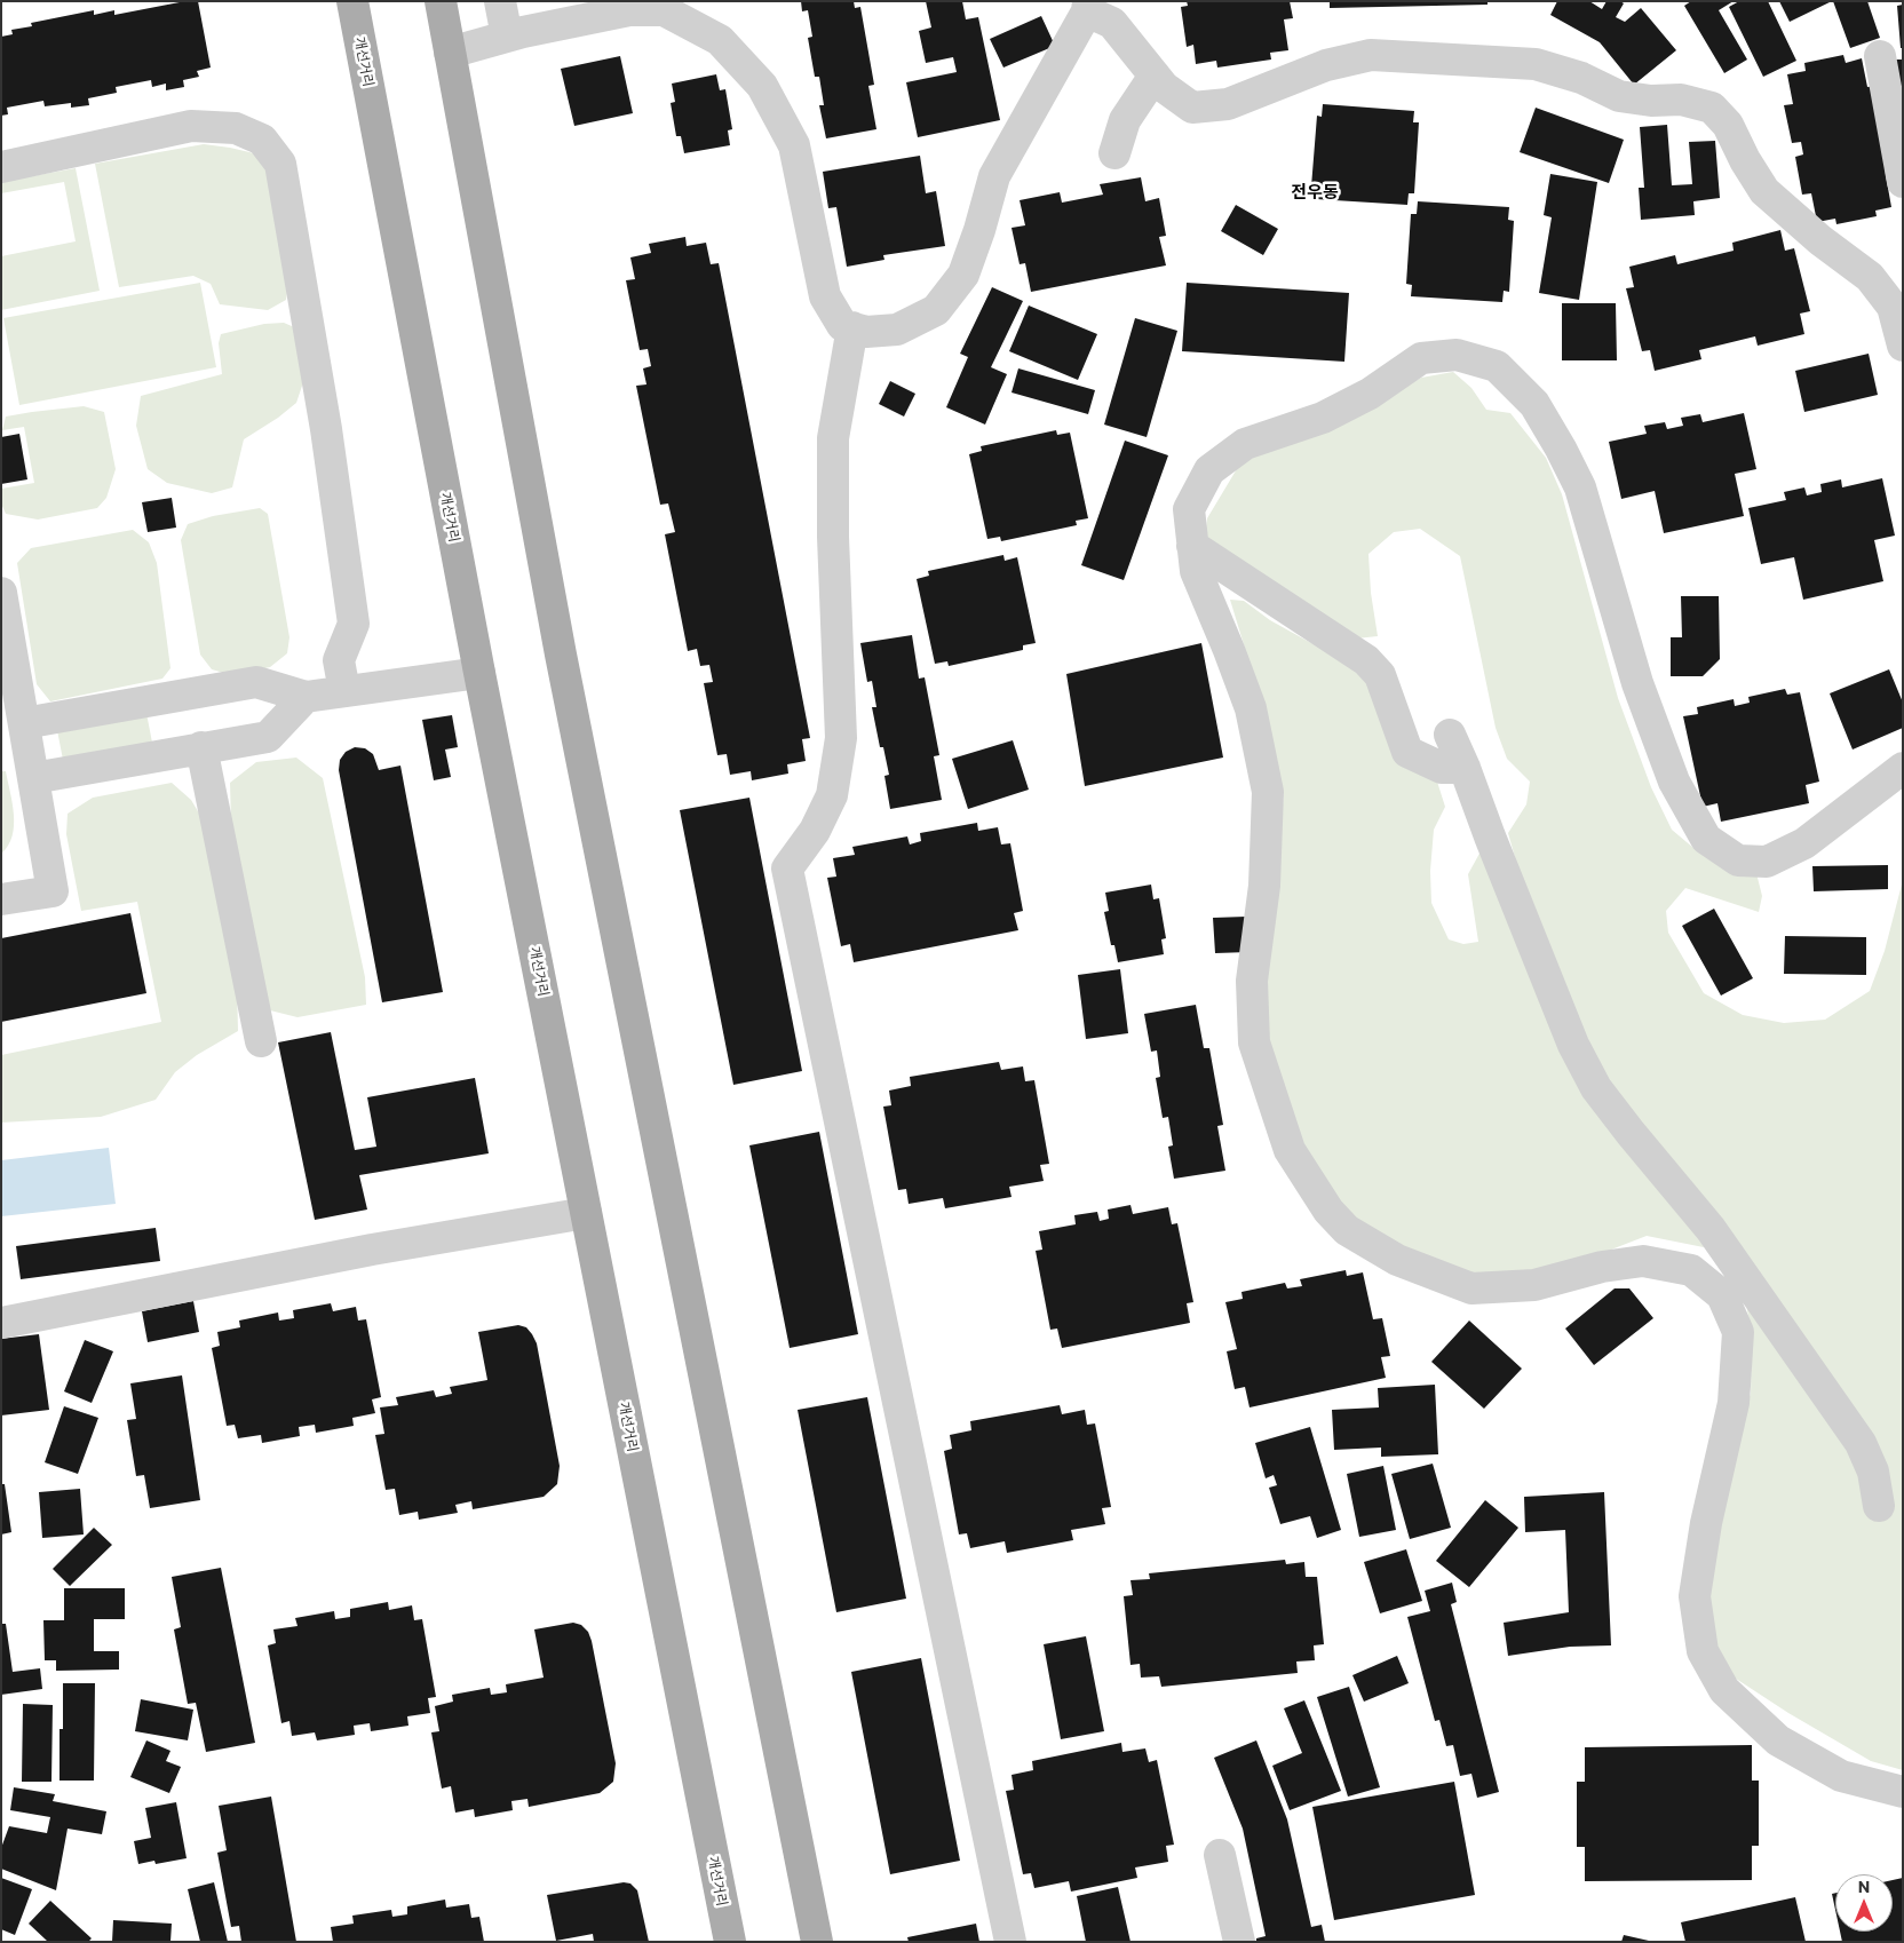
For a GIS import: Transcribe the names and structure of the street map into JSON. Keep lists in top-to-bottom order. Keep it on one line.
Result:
{"streets":{"main road":["개선거리"]},"districts":["전우동"],"north":"top"}
